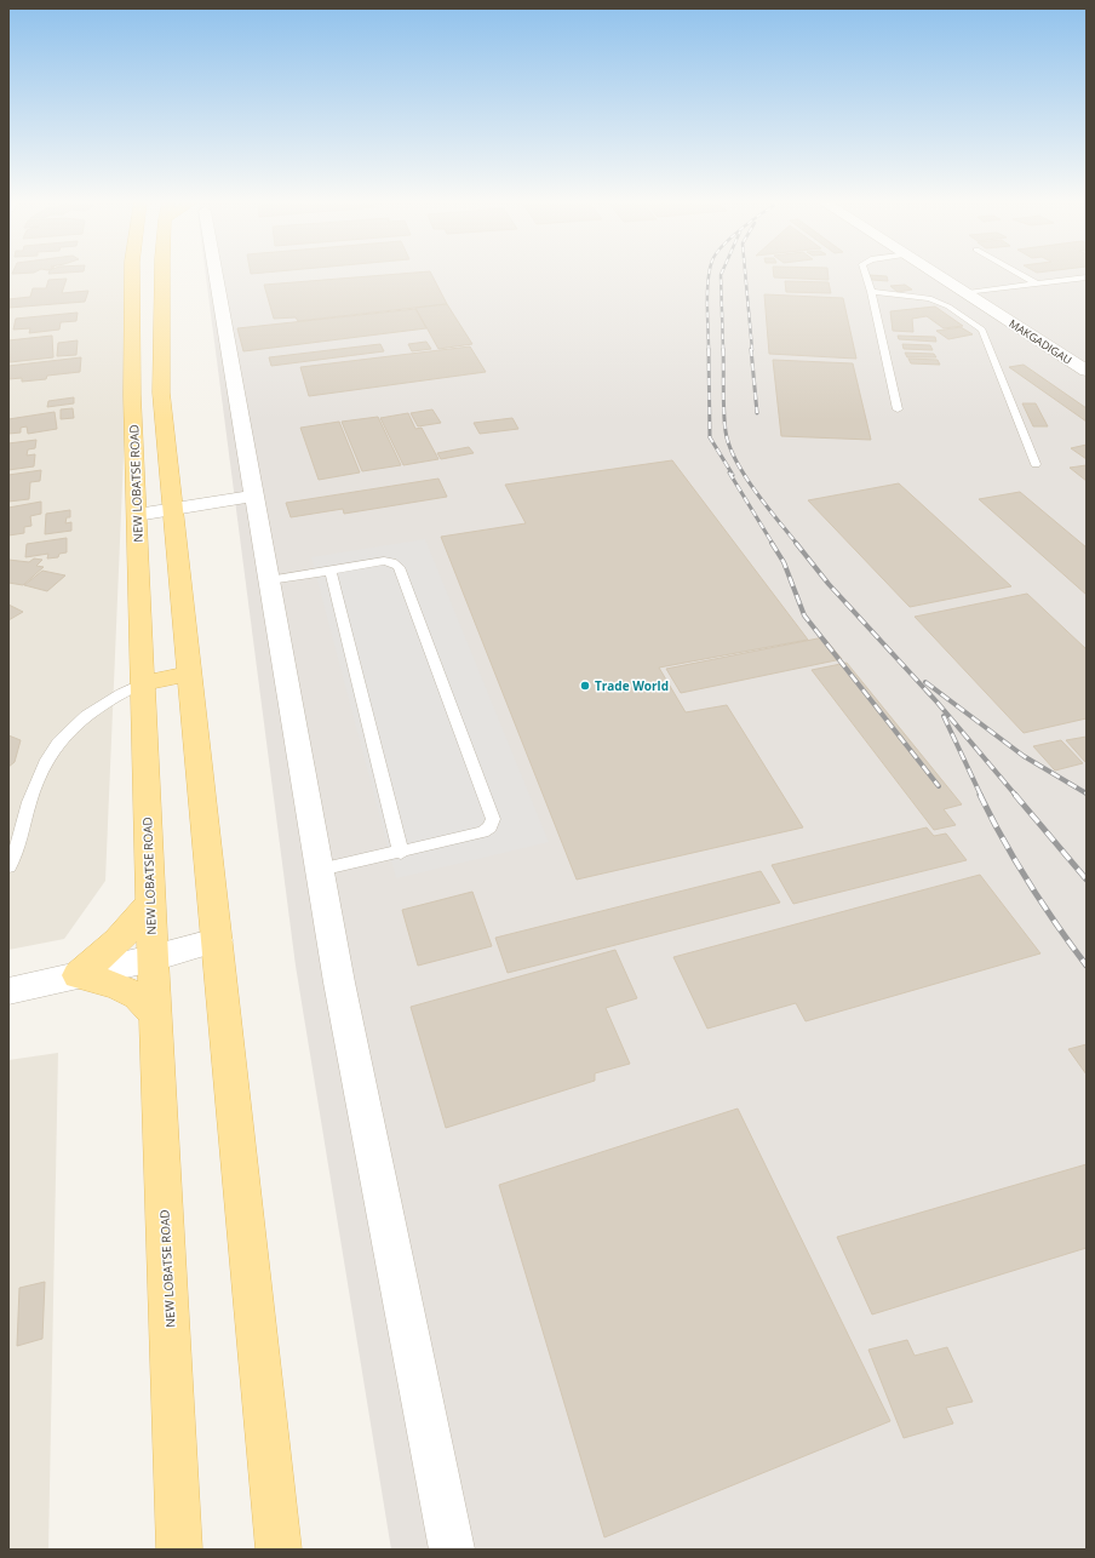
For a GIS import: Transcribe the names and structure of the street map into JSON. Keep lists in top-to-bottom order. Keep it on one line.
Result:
{"streets":{"main road":["NEW LOBATSE ROAD"],"street":["MAKGADIGAU"]},"places":["Trade World"]}
